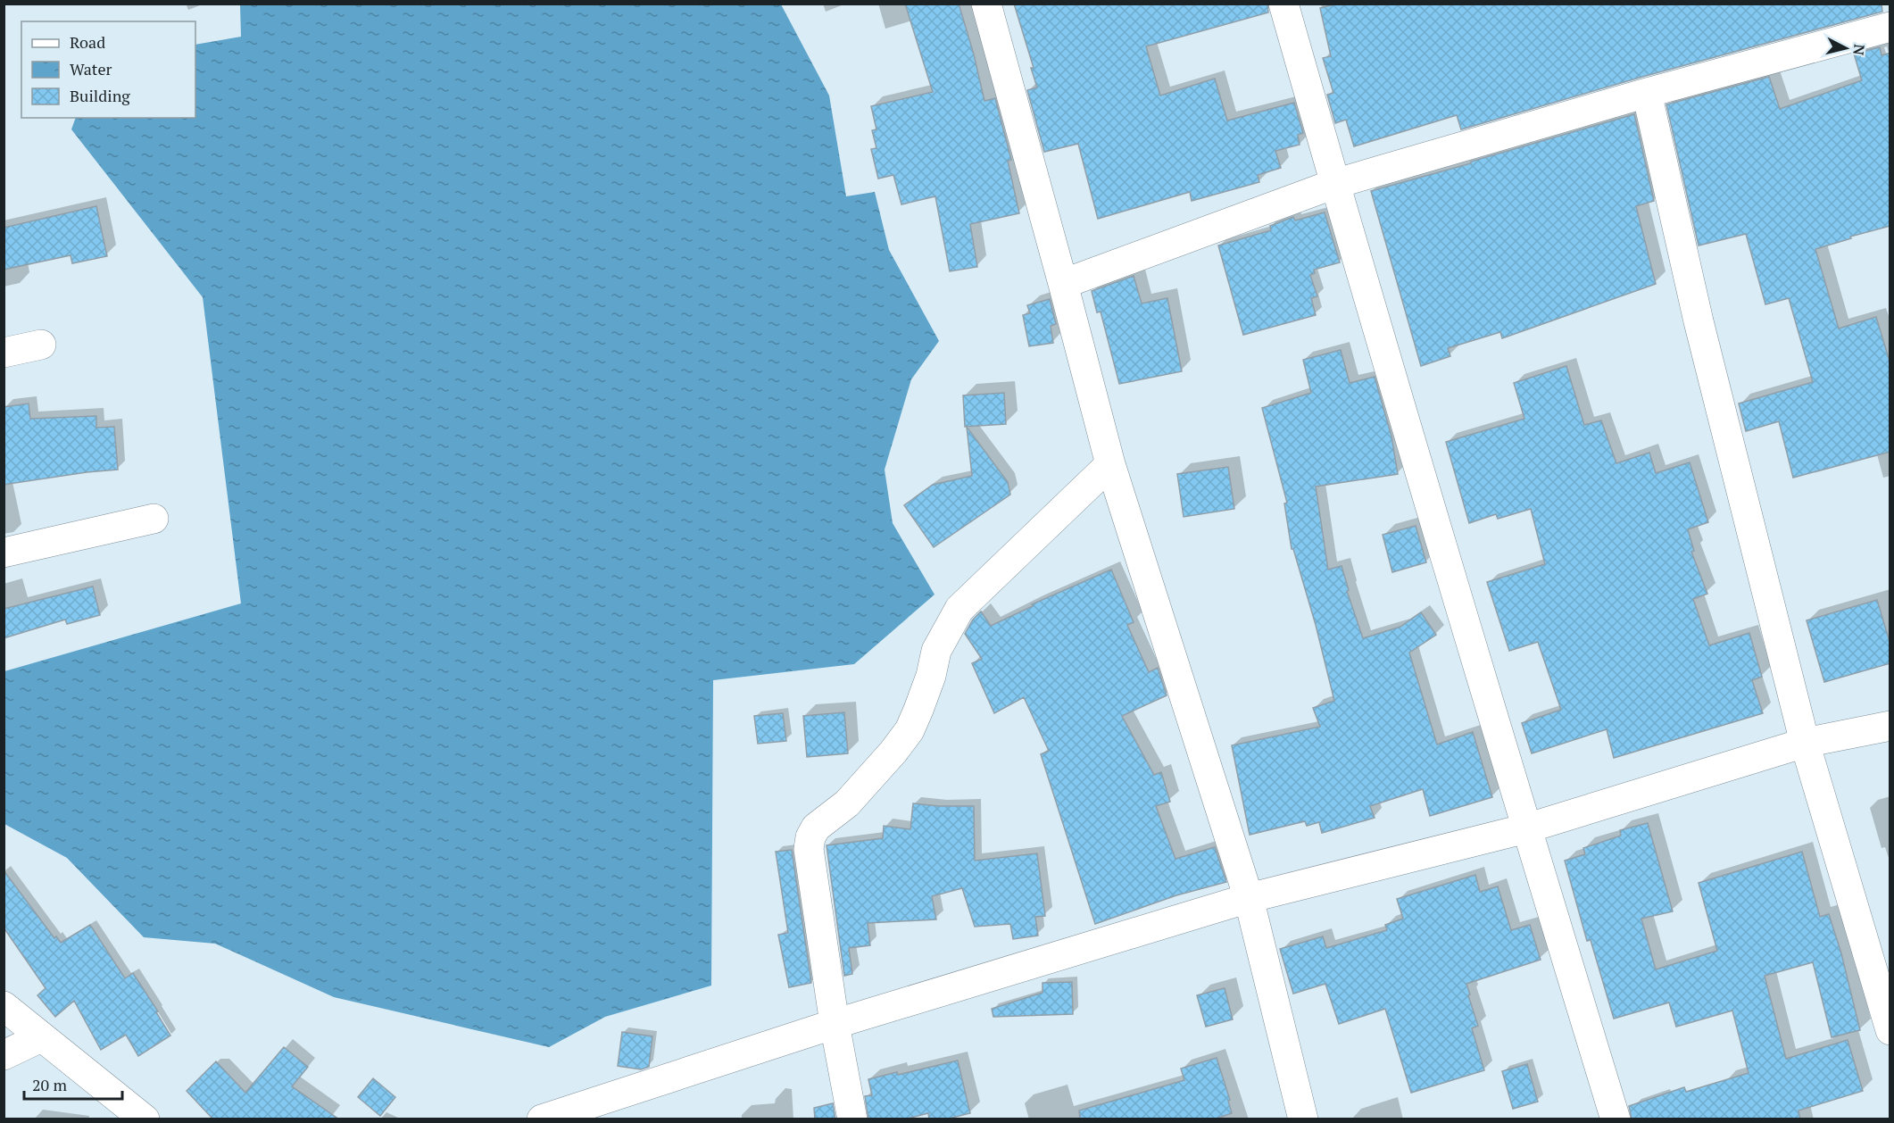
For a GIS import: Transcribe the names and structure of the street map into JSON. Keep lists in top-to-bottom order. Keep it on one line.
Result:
{"legend":["Road","Water","Building"],"scale_bar":"20 m","north":"right"}
